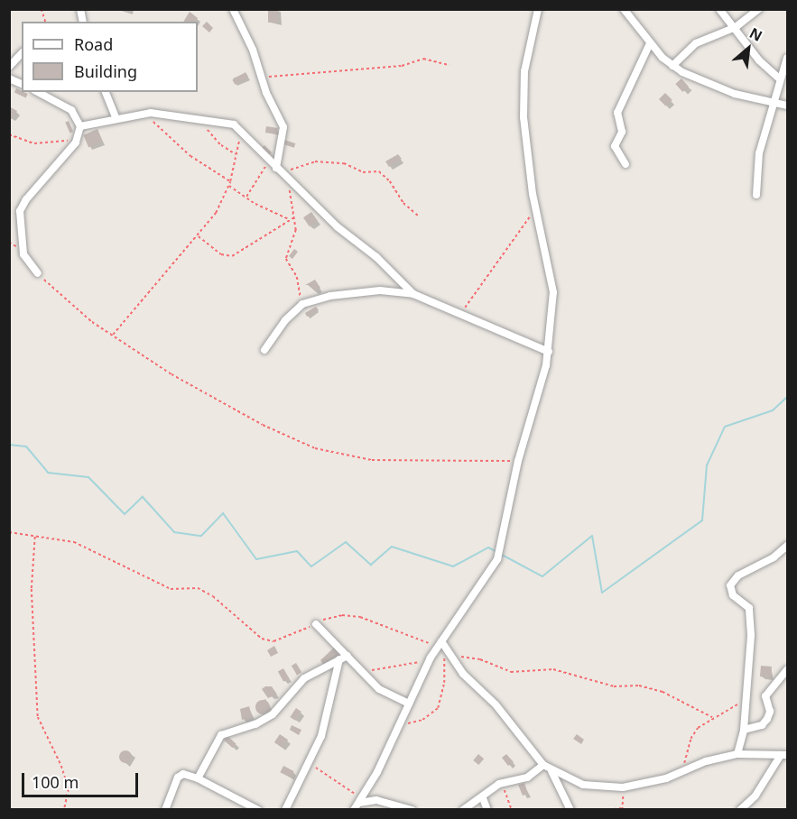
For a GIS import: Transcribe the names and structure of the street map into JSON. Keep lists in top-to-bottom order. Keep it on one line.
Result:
{"legend":["Road","Building"],"scale_bar":"100 m","north":"top right"}
